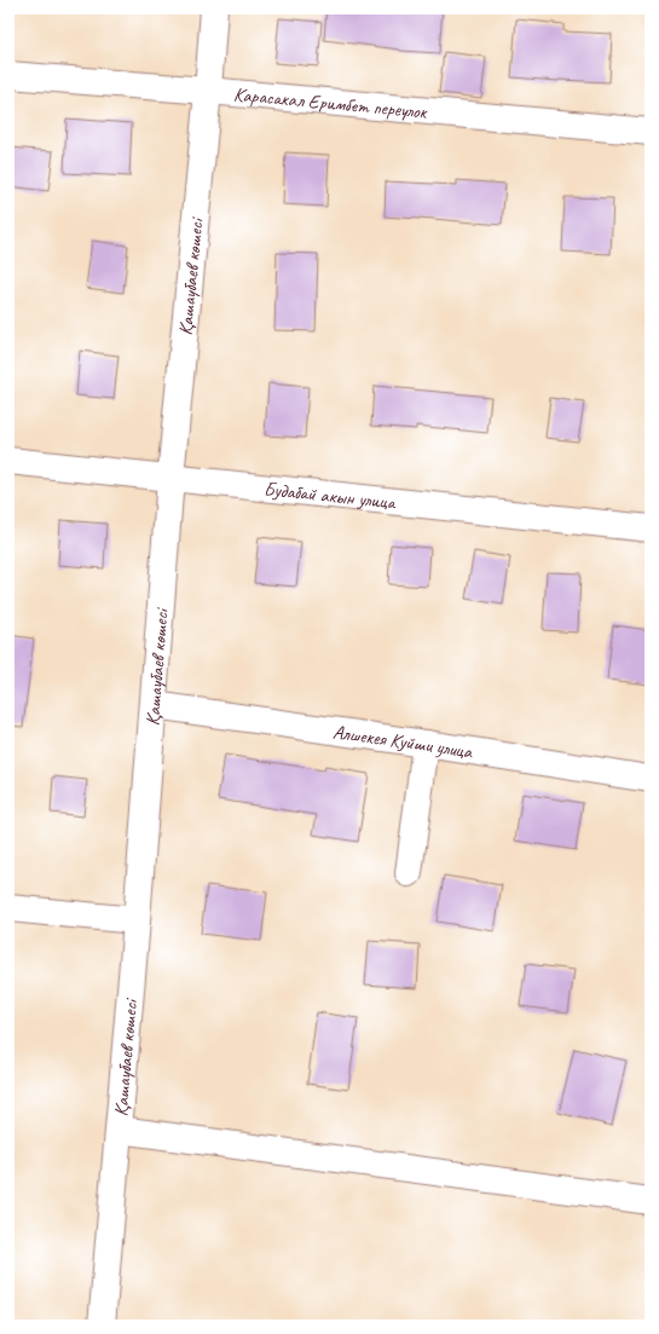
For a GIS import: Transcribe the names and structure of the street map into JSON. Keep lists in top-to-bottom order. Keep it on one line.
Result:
{"streets":{"street":["Карасакал Еримбет переулок","Қашаубаев көшесі","Будабай акын улица","Алшекея Куйши улица"]},"crossings":[["Карасакал Еримбет переулок","Қашаубаев көшесі"],["Қашаубаев көшесі","Будабай акын улица"],["Қашаубаев көшесі","Алшекея Куйши улица"]]}
